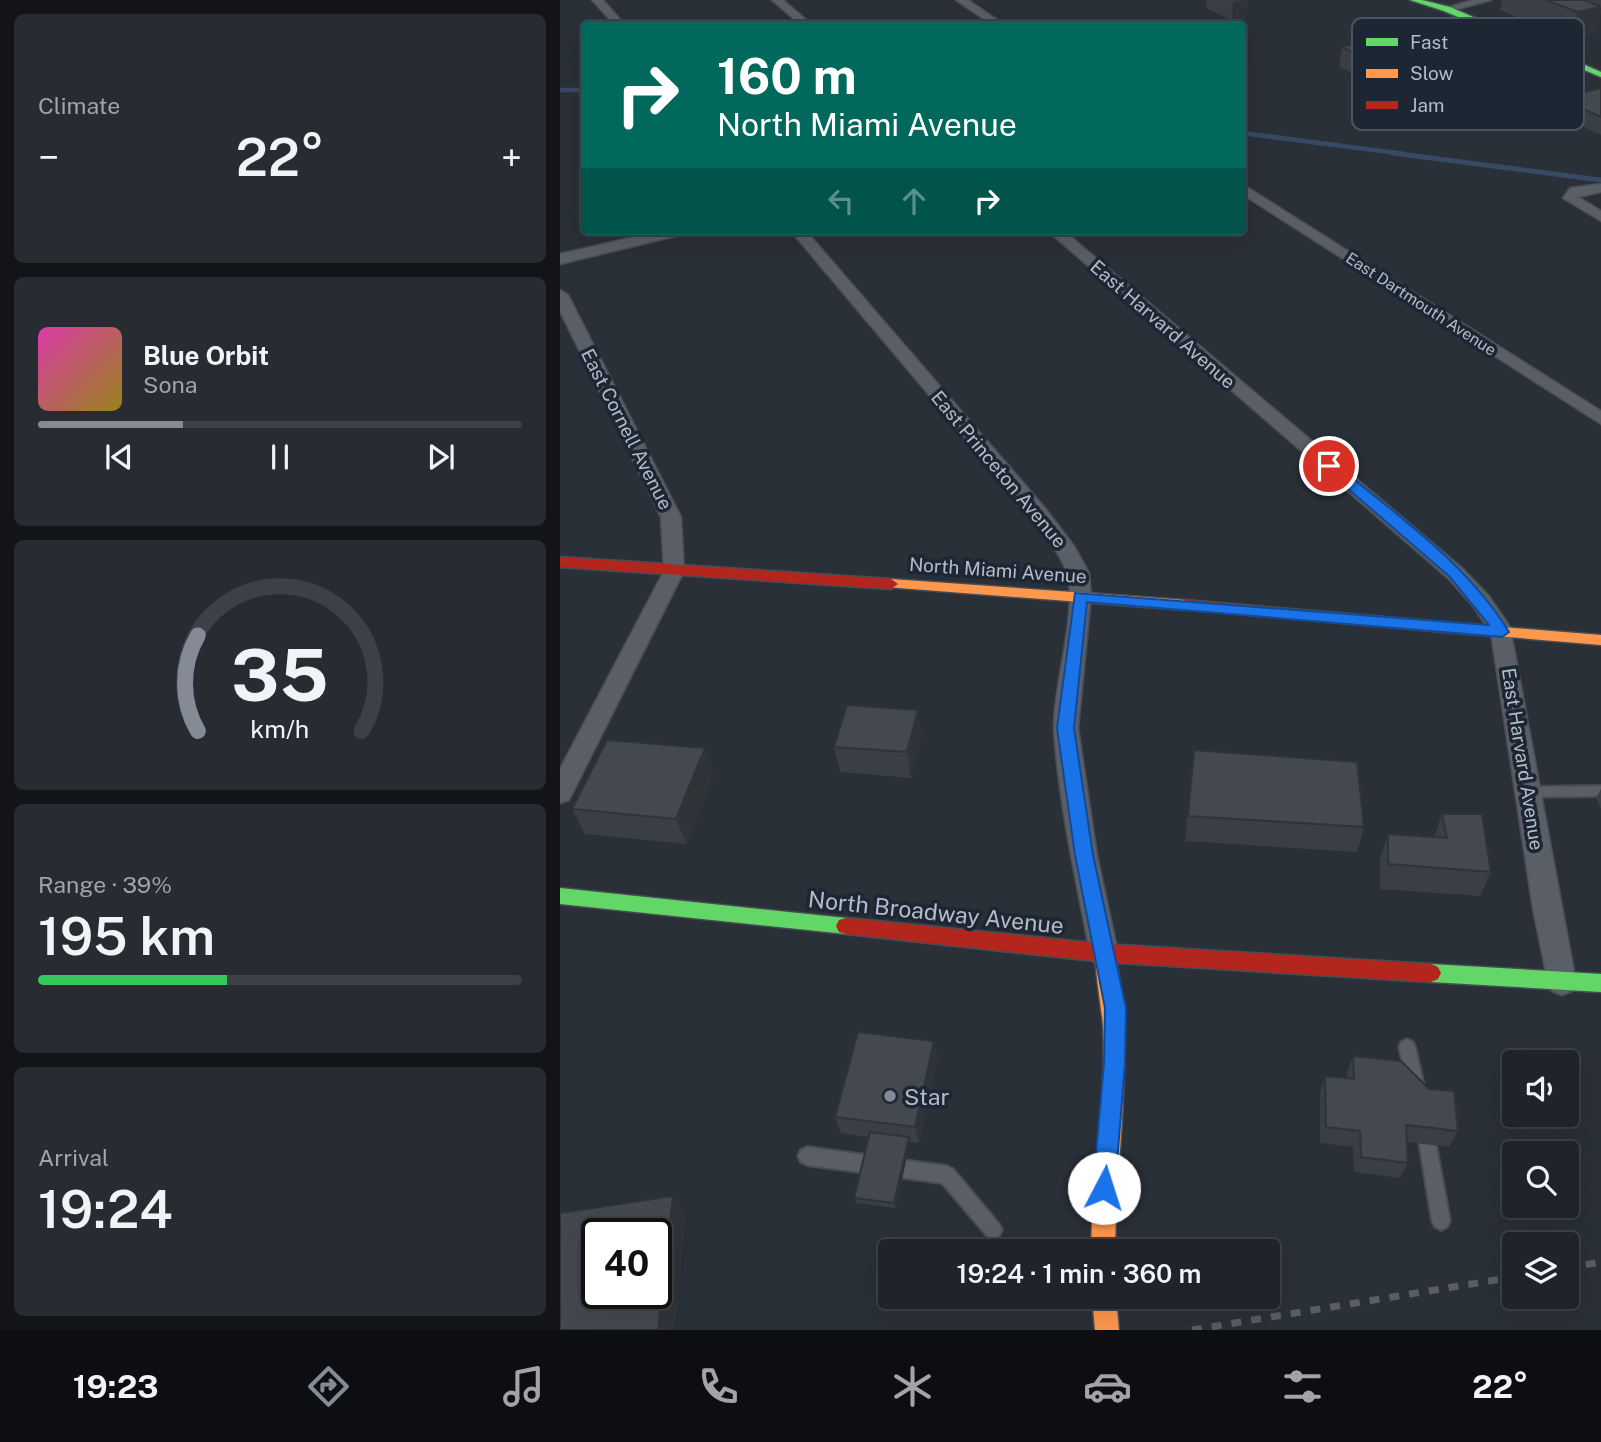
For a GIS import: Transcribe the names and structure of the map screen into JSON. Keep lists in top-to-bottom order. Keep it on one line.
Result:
{"streets":{"main road":["East Princeton Avenue","North Miami Avenue","North Broadway Avenue"],"street":["East Dartmouth Avenue","East Harvard Avenue","East Cornell Avenue"]},"crossings":[["East Harvard Avenue","North Miami Avenue"],["East Harvard Avenue","North Broadway Avenue"],["East Cornell Avenue","North Miami Avenue"],["East Princeton Avenue","North Miami Avenue"],["East Princeton Avenue","North Broadway Avenue"]],"places":["Star"],"legend":["Fast","Slow","Jam"],"page":{"tile":["Climate",["Range · 39%","195 km"],["Arrival","19:24"]],"turn":["160 m","North Miami Avenue"],"heat":["−","22°","+"],"song":["Blue Orbit","Sona"],"limit":"40","trip":"19:24 · 1 min · 360 m","tabs":["19:23","22°"],"gauge":["35","km/h"]}}
